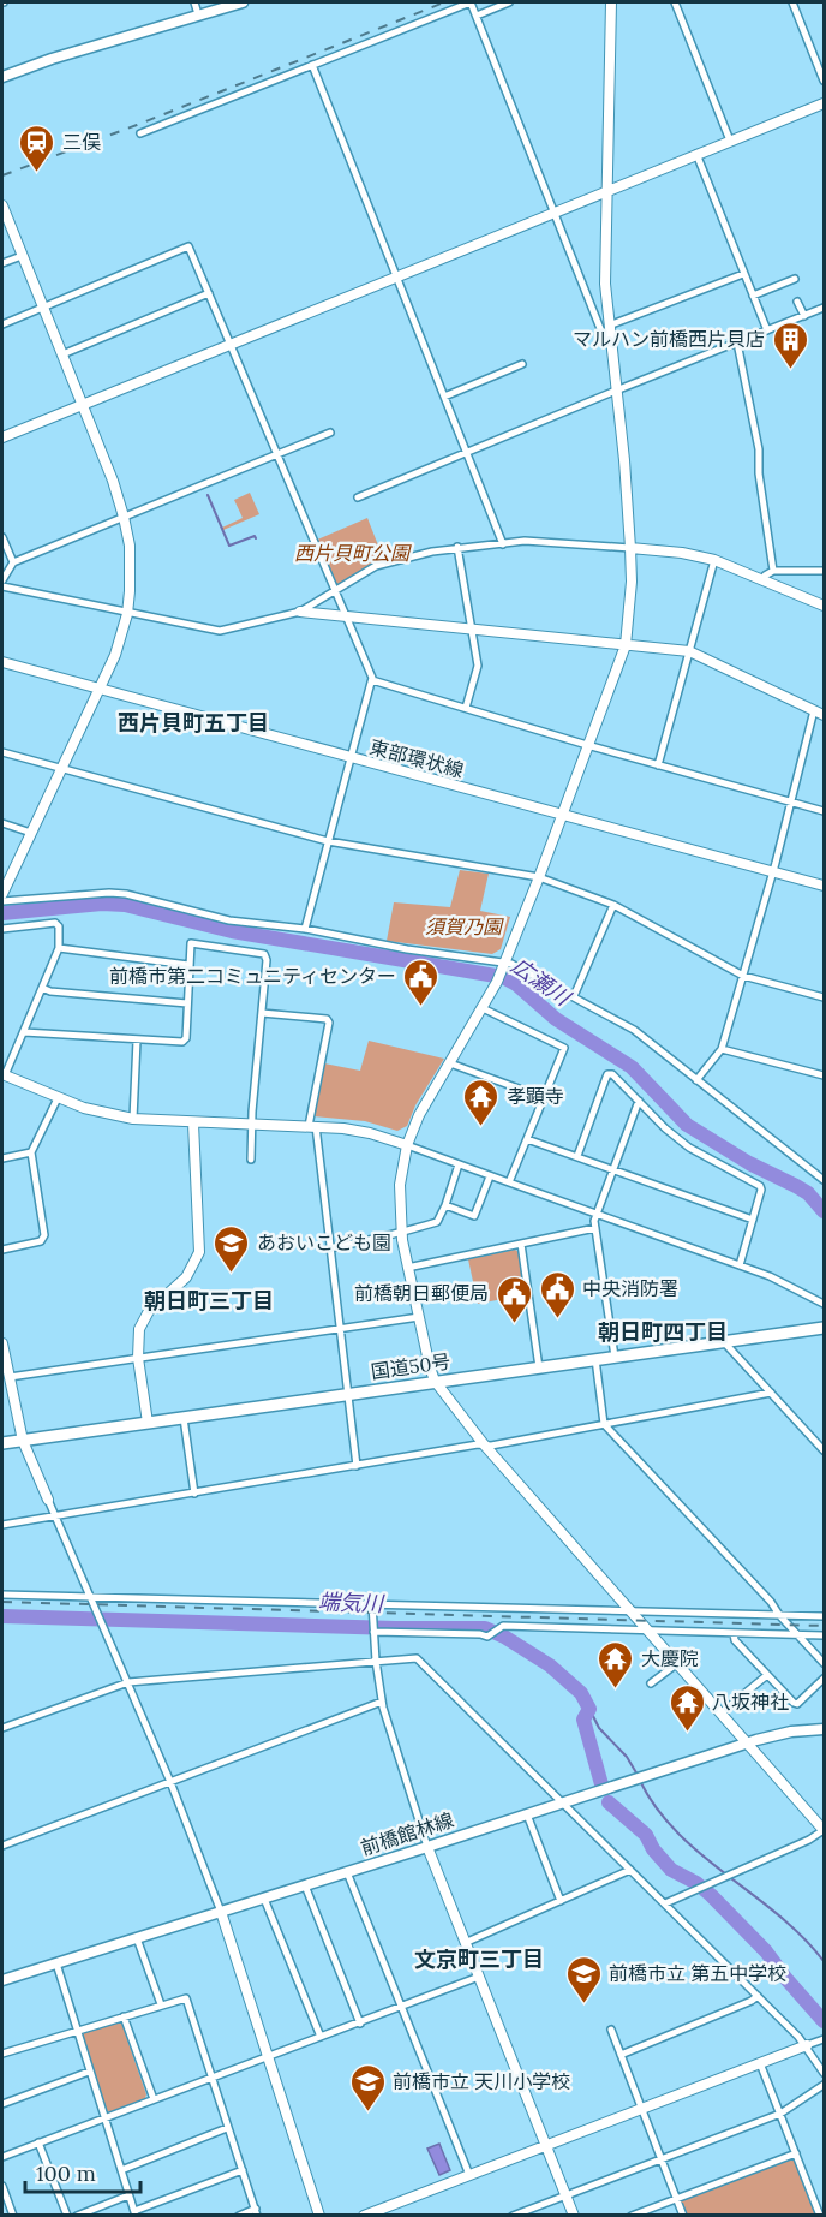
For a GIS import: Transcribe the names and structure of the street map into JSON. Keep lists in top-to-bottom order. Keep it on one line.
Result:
{"streets":{"highway":["国道50号"],"main road":["前橋館林線"],"street":["東部環状線"]},"districts":["西片貝町五丁目","朝日町三丁目","朝日町四丁目","文京町三丁目"],"water":["広瀬川","端気川"],"parks":["西片貝町公園","須賀乃園"],"places":{"station":["三俣"],"building":["マルハン前橋西片貝店"],"public building":["前橋市第二コミュニティセンター","中央消防署","前橋朝日郵便局"],"temple":["孝顕寺","大慶院","八坂神社"],"school or university":["あおいこども園","前橋市立 第五中学校","前橋市立 天川小学校"]},"scale_bar":"100 m"}
